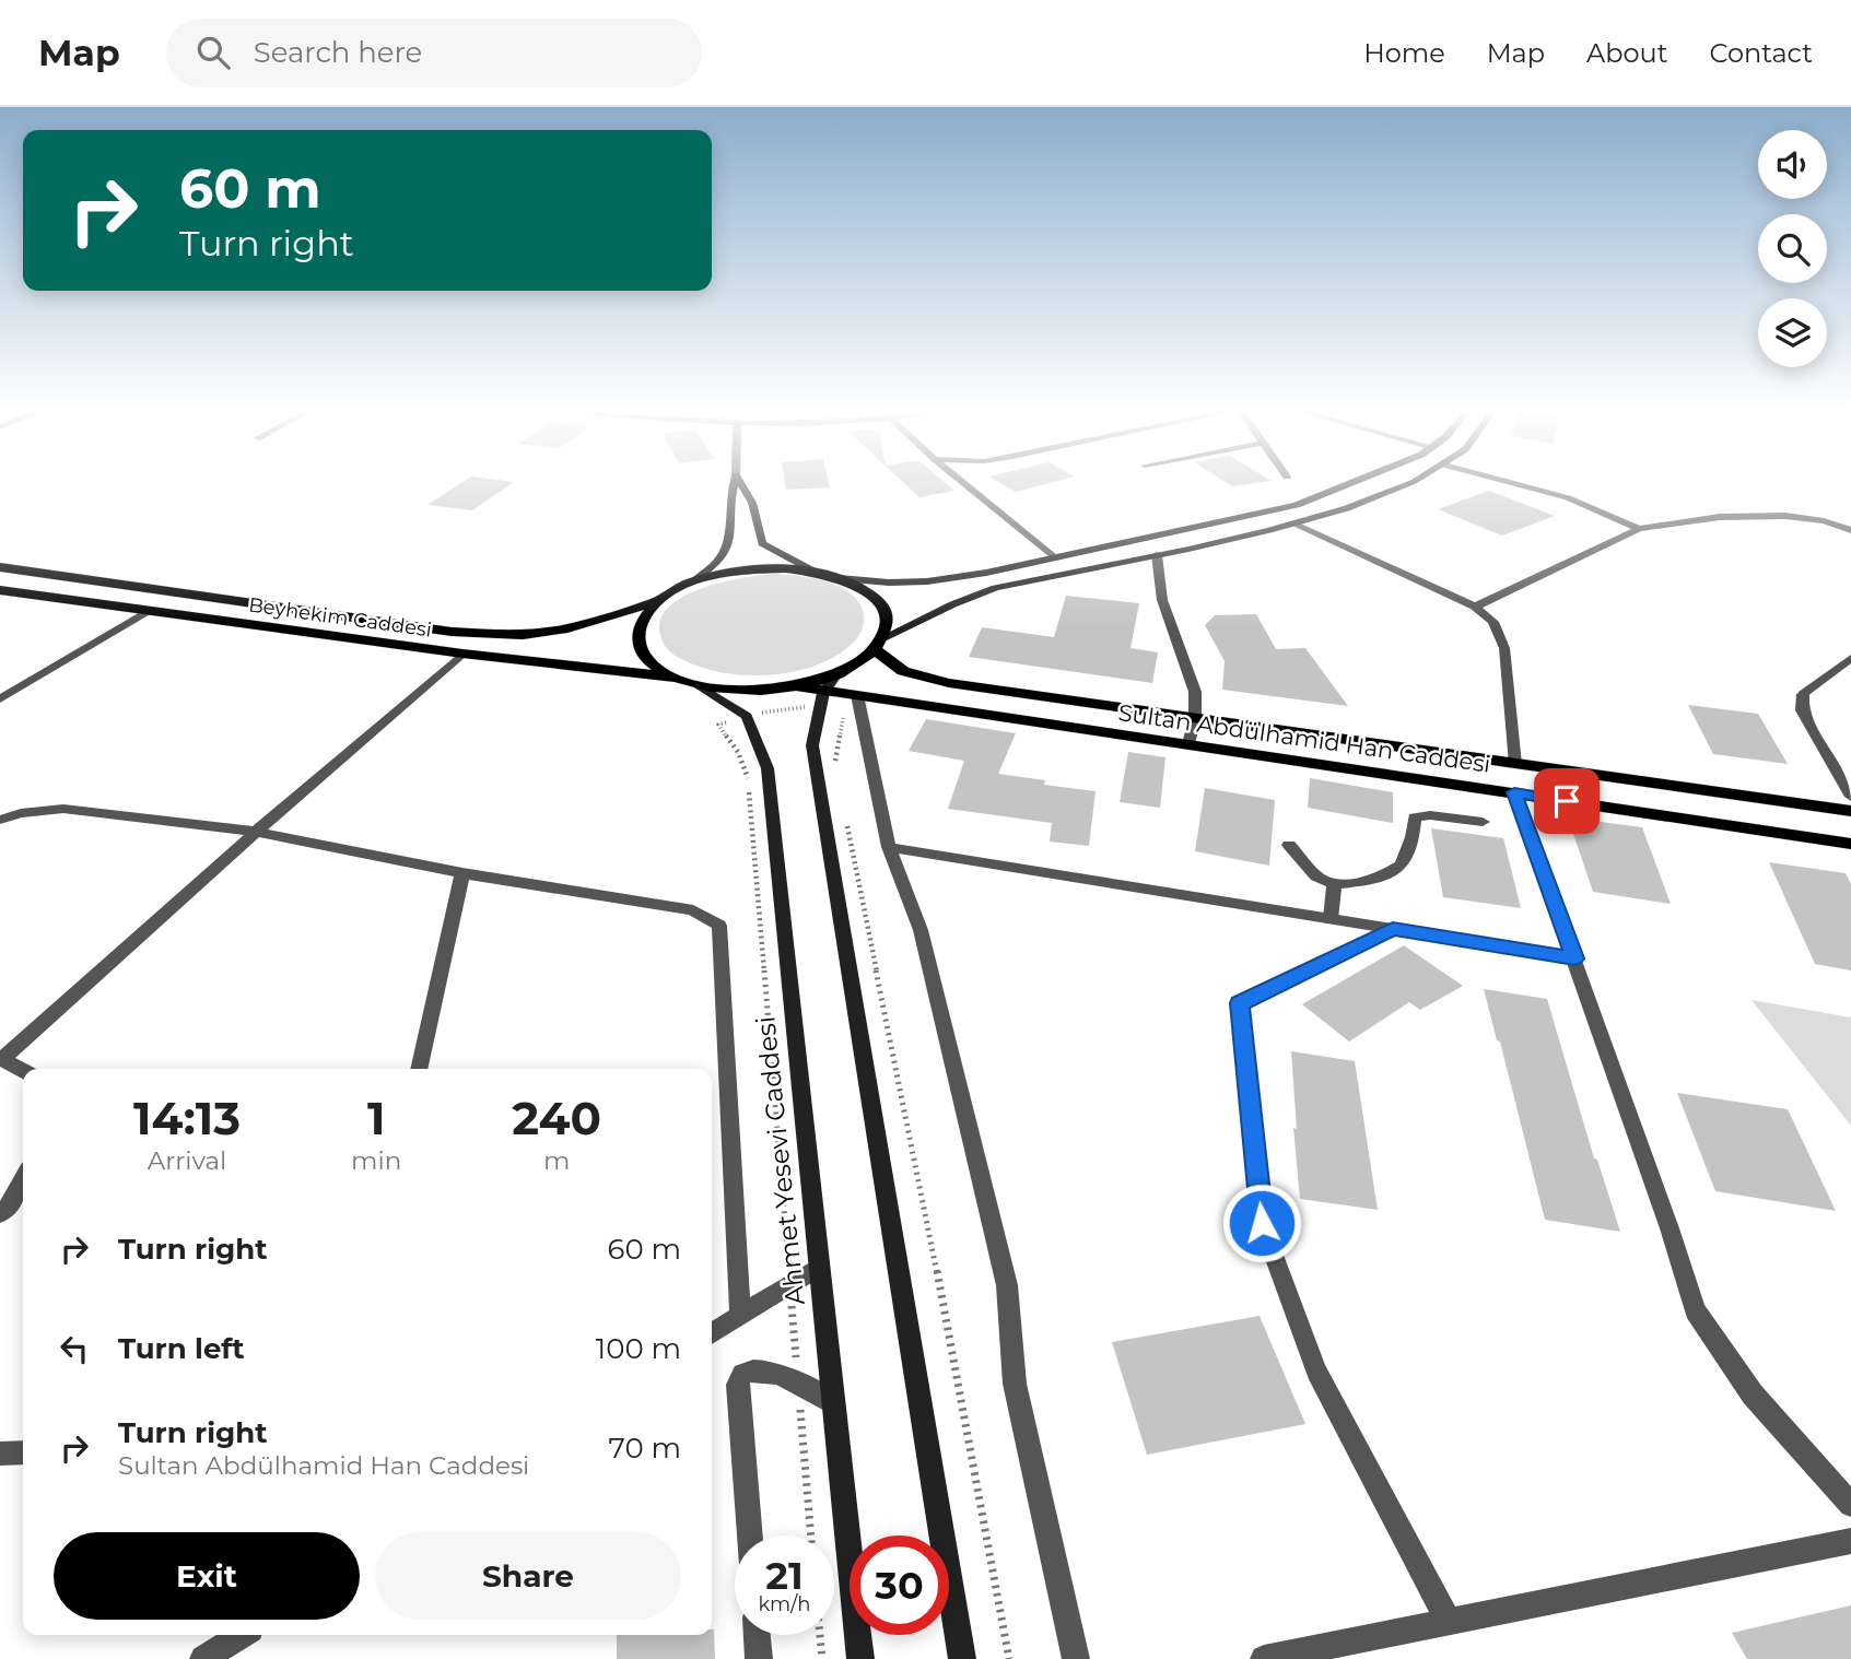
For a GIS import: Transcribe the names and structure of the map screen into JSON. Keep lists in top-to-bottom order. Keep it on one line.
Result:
{"streets":{"main road":["Beyhekim Caddesi","Sultan Abdülhamid Han Caddesi","Ahmet Yesevi Caddesi"]},"crossings":[["Beyhekim Caddesi","Sultan Abdülhamid Han Caddesi"]],"page":{"header":"Map","search":"Search here","nav":["Home","Map","About","Contact"],"turn":["60 m","Turn right"],"eta":["14:13","Arrival","1","min","240","m"],"list":[{"name":"Turn right","value":"60 m"},{"name":"Turn left","value":"100 m"},{"name":"Turn right","note":"Sultan Abdülhamid Han Caddesi","value":"70 m"}],"buttons":["Exit","Share"],"speed":"21 km/h","limit":"30"}}
